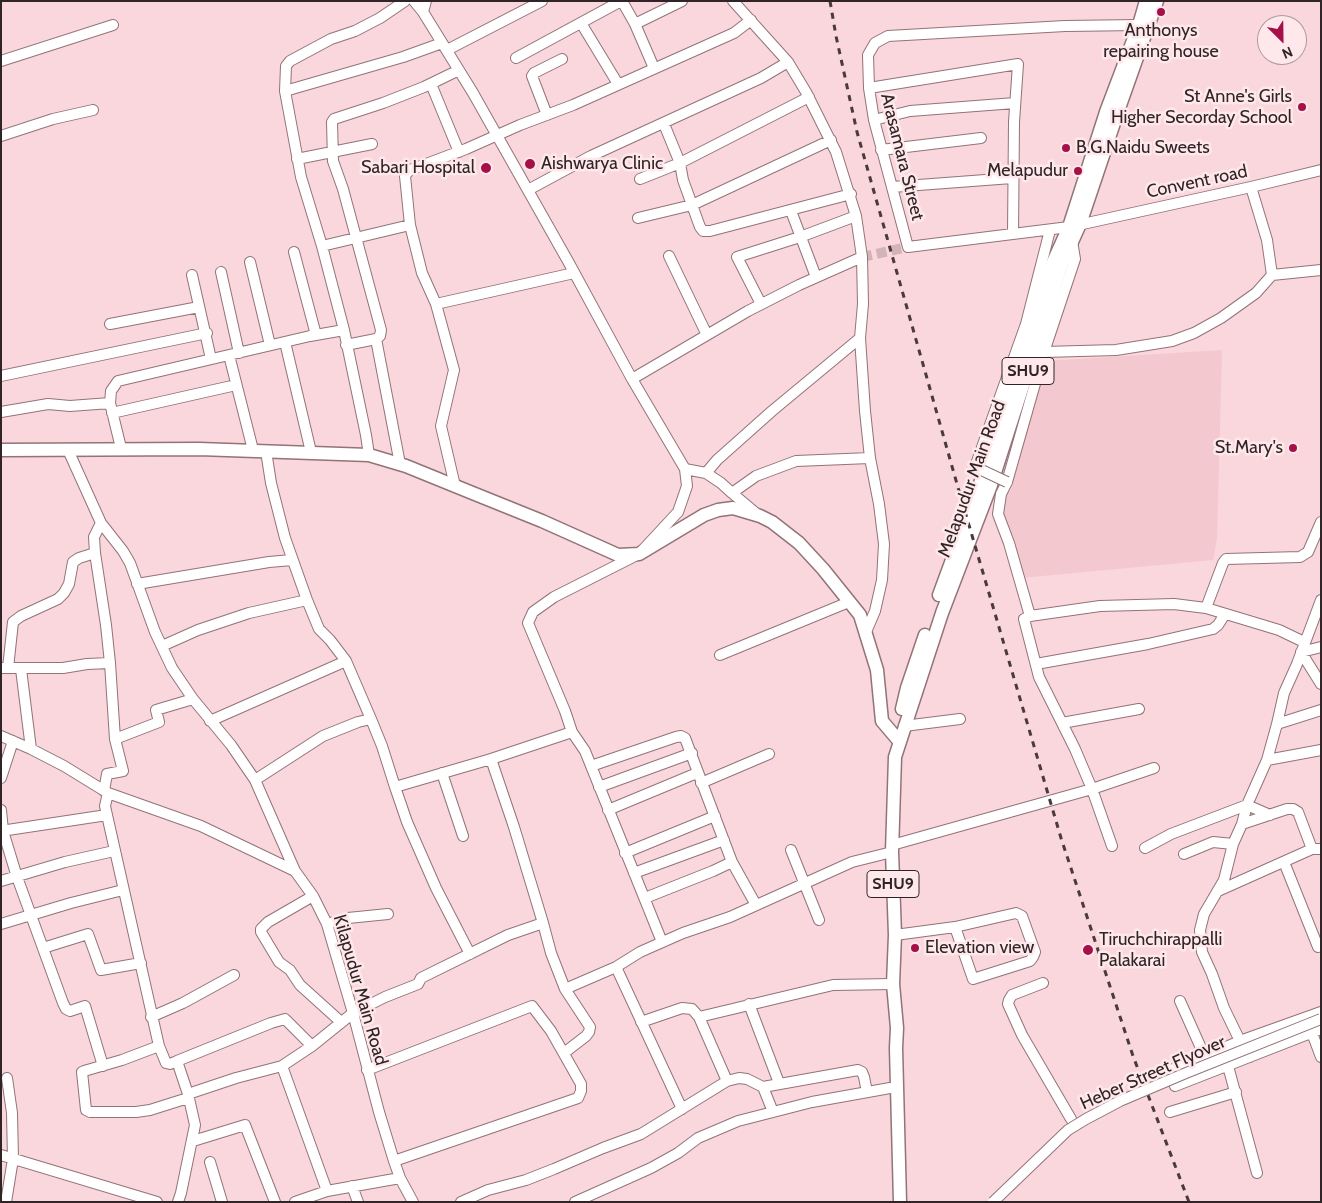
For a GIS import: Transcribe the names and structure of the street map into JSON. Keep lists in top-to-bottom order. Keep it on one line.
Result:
{"streets":{"main road":["SHU9","Melapudur Main Road"],"street":["Arasamara Street","Convent road","Kilapudur Main Road","Heber Street Flyover"]},"crossings":[["Arasamara Street","Convent road"],["Arasamara Street","Melapudur Main Road"],["Convent road","Melapudur Main Road"]],"places":["Anthonys repairing house","St Anne's Girls Higher Secorday School","B.G.Naidu Sweets","Aishwarya Clinic","Sabari Hospital","Melapudur","St.Mary's","Elevation view","Tiruchchirappalli Palakarai"],"north":"bottom right"}
